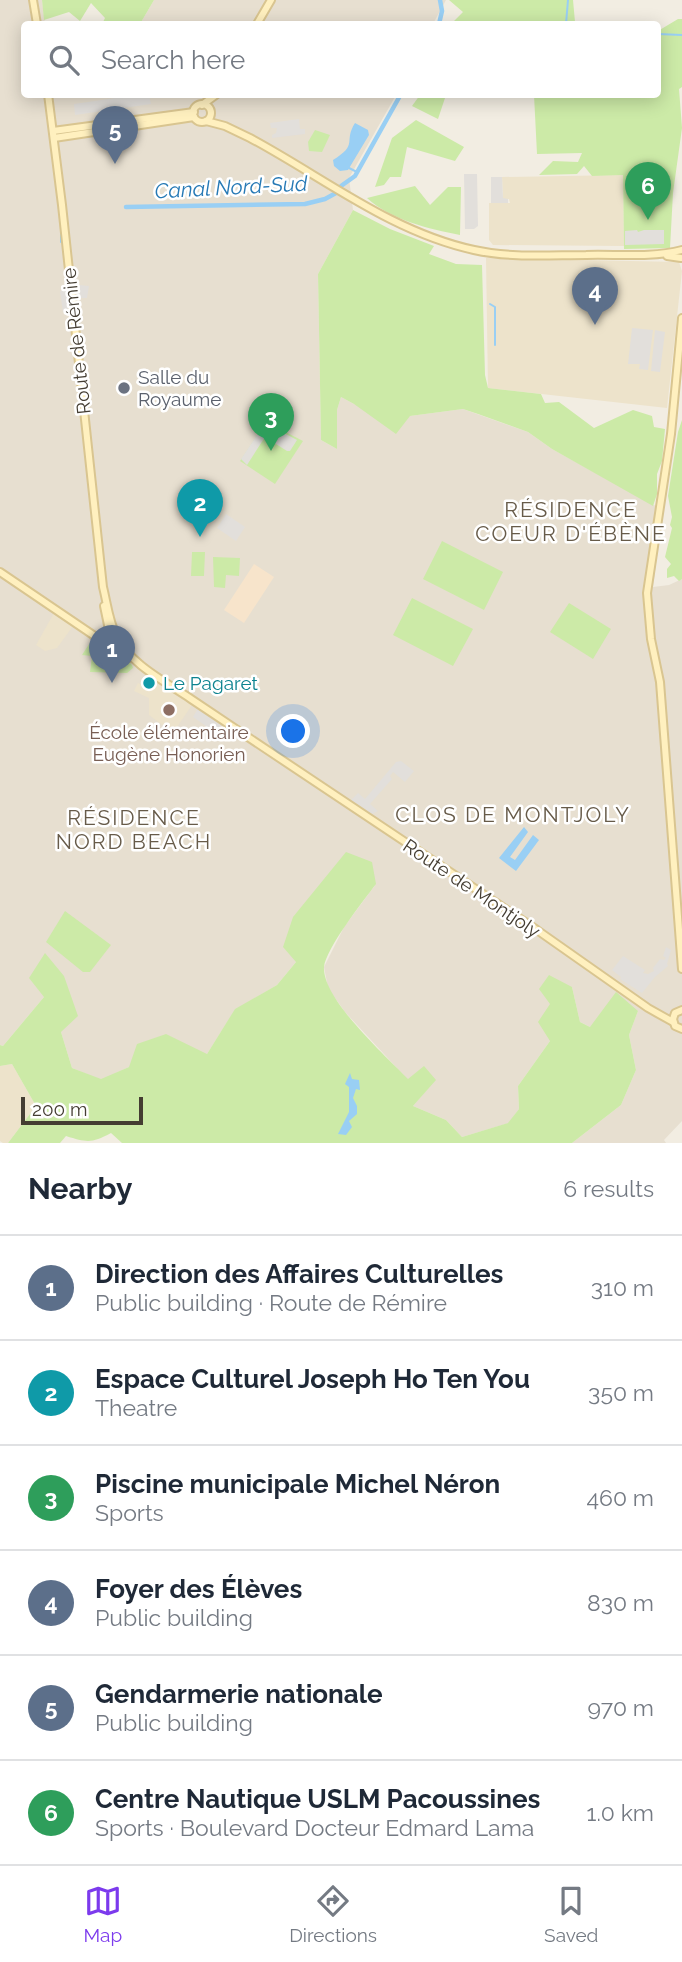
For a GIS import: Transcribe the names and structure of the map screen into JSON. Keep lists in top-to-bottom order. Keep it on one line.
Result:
{"streets":{"street":["Route de Rémire","Route de Montjoly"]},"crossings":[["Route de Rémire","Route de Montjoly"]],"districts":["RÉSIDENCE COEUR D'ÉBÈNE","CLOS DE MONTJOLY","RÉSIDENCE NORD BEACH"],"water":["Canal Nord-Sud"],"places":["Salle du Royaume","Le Pagaret","École élémentaire Eugène Honorien"],"scale_bar":"200 m","page":{"search":"Search here","pins":["5","6","4","3","2","1"],"scale":"200 m","heading":["Nearby","6 results"],"list":[{"mark":"1","name":"Direction des Affaires Culturelles","note":"Public building · Route de Rémire","value":"310 m"},{"mark":"2","name":"Espace Culturel Joseph Ho Ten You","note":"Theatre","value":"350 m"},{"mark":"3","name":"Piscine municipale Michel Néron","note":"Sports","value":"460 m"},{"mark":"4","name":"Foyer des Élèves","note":"Public building","value":"830 m"},{"mark":"5","name":"Gendarmerie nationale","note":"Public building","value":"970 m"},{"mark":"6","name":"Centre Nautique USLM Pacoussines","note":"Sports · Boulevard Docteur Edmard Lama","value":"1.0 km"}],"nav":["Map","Directions","Saved"]}}
